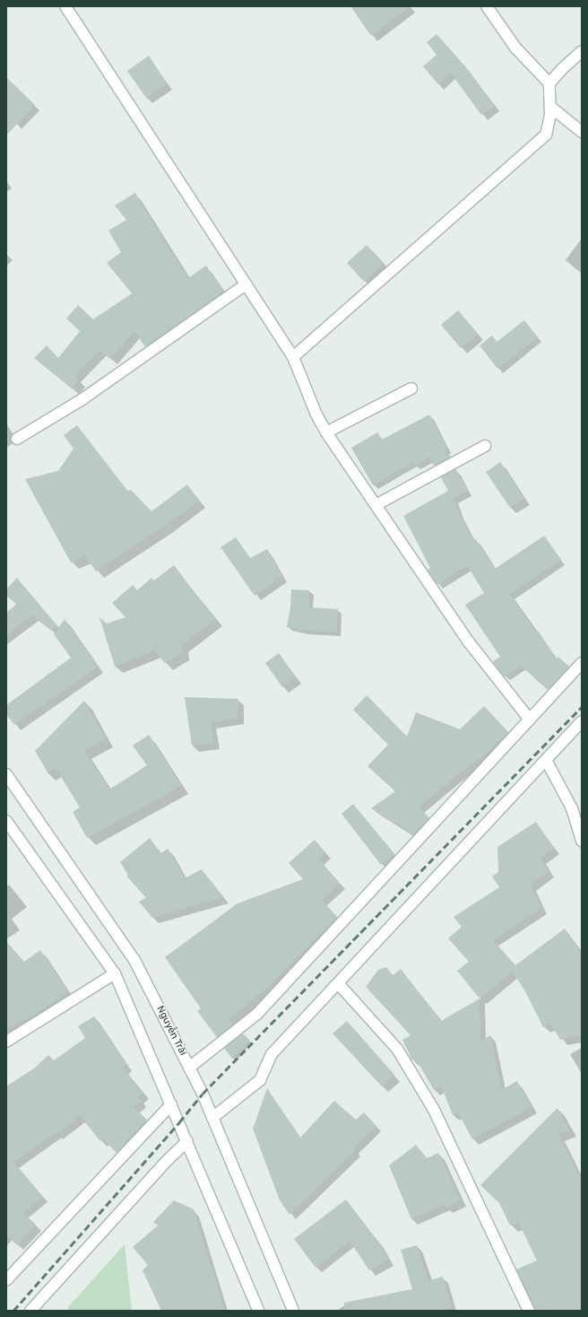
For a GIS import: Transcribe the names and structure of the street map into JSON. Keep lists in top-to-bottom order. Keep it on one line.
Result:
{"streets":{"street":["Nguyễn Trãi"]}}
